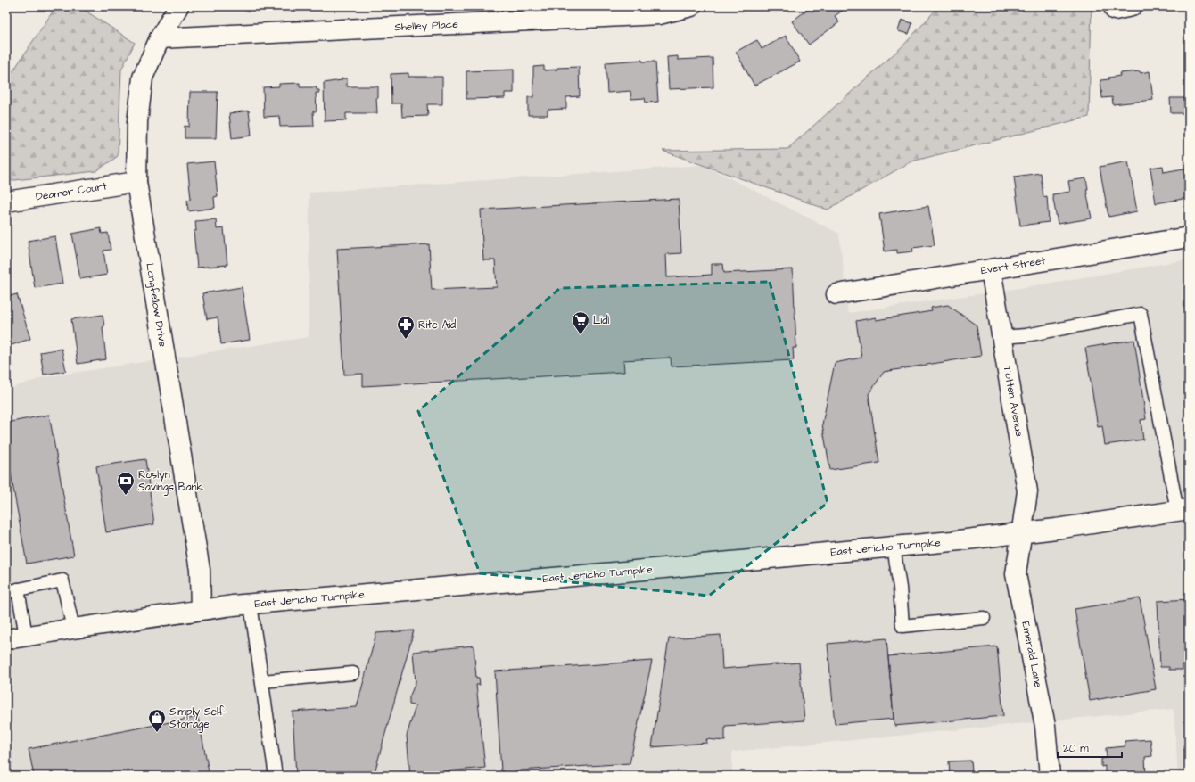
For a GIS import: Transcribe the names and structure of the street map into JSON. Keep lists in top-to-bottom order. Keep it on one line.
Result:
{"streets":{"street":["Shelley Place","Deamer Court","Evert Street","Longfellow Drive","Totten Avenue","East Jericho Turnpike","Emerald Lane"]},"crossings":[["Shelley Place","Longfellow Drive"],["Deamer Court","Longfellow Drive"],["Evert Street","Totten Avenue"],["Longfellow Drive","East Jericho Turnpike"],["Totten Avenue","East Jericho Turnpike"],["Totten Avenue","Emerald Lane"],["East Jericho Turnpike","Emerald Lane"]],"places":{"supermarket":["Lidl"],"pharmacy":["Rite Aid"],"bank":["Roslyn Savings Bank"],"shop":["Simply Self Storage"]},"scale_bar":"20 m"}
